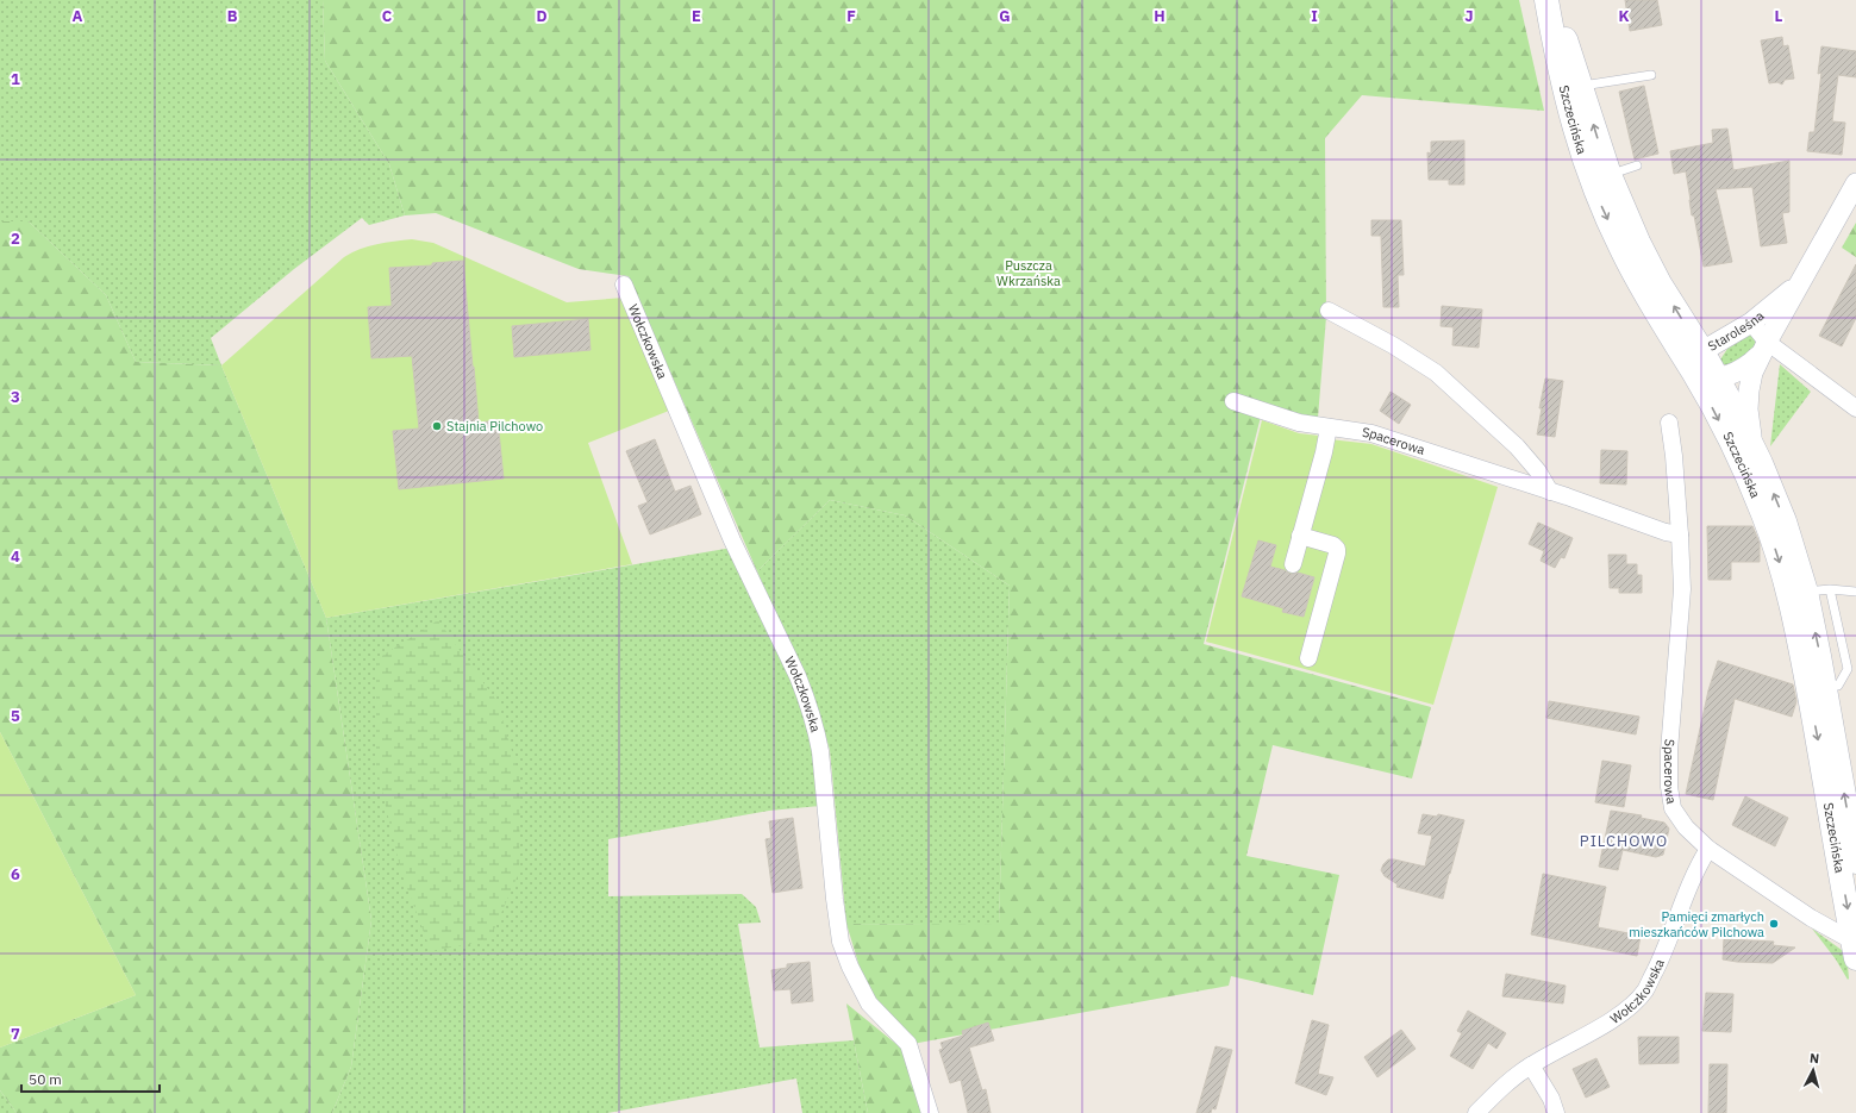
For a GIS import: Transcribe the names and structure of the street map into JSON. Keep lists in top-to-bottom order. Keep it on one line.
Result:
{"streets":{"main road":["Szczecińska"],"street":["Staroleśna","Wołczkowska","Spacerowa"]},"crossings":[["Szczecińska","Staroleśna"],["Szczecińska","Spacerowa"],["Wołczkowska","Spacerowa"]],"districts":["PILCHOWO"],"parks":["Puszcza Wkrzańska"],"places":["Stajnia Pilchowo","Pamięci zmarłych mieszkańców Pilchowa"],"scale_bar":"50 m","north":"top","grid":{"columns":["A","B","C","D","E","F","G","H","I","J","K","L"],"rows":["1","2","3","4","5","6","7"]}}
